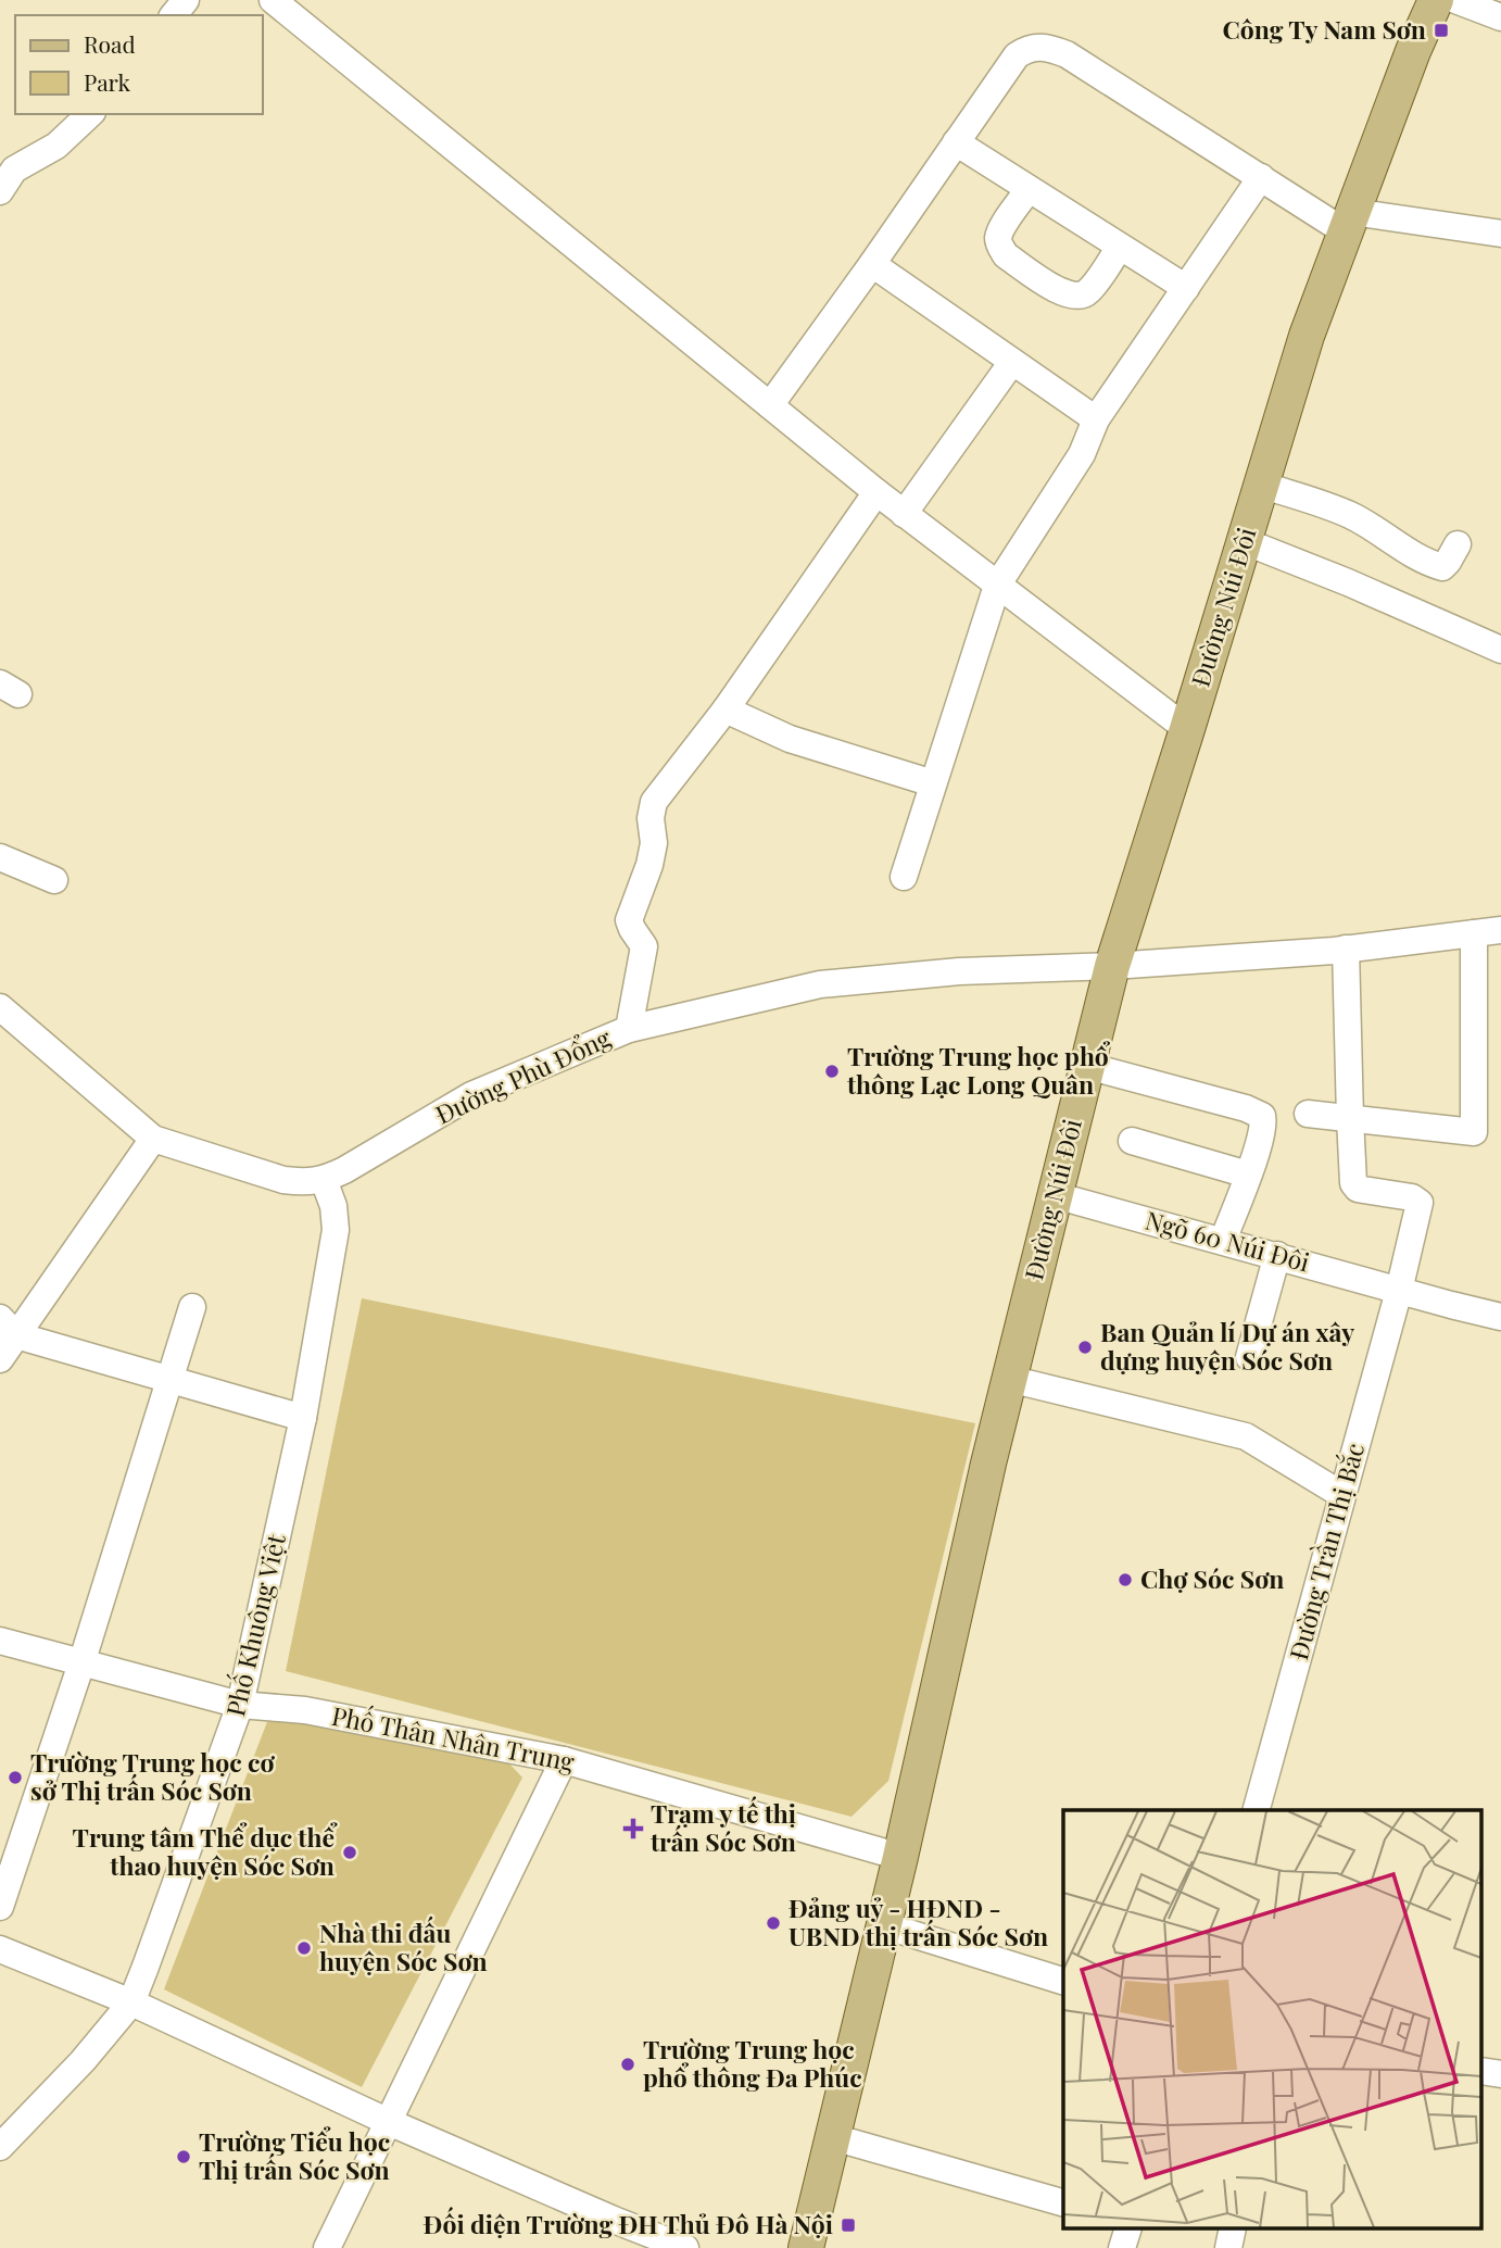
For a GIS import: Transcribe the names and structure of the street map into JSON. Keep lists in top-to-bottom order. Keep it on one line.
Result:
{"streets":{"main road":["Đường Núi Đôi"],"street":["Đường Phù Đổng","Ngõ 60 Núi Đôi","Đường Trần Thị Bắc","Phố Khuông Việt","Phố Thân Nhân Trung"]},"crossings":[["Đường Núi Đôi","Đường Phù Đổng"],["Đường Núi Đôi","Ngõ 60 Núi Đôi"],["Đường Núi Đôi","Phố Thân Nhân Trung"],["Đường Phù Đổng","Phố Khuông Việt"],["Ngõ 60 Núi Đôi","Đường Trần Thị Bắc"],["Phố Khuông Việt","Phố Thân Nhân Trung"]],"places":{"transit":["Công Ty Nam Sơn","Đối diện Trường ĐH Thủ Đô Hà Nội"],"other":["Trường Trung học phổ thông Lạc Long Quân","Ban Quản lí Dự án xây dựng huyện Sóc Sơn","Chợ Sóc Sơn","Trường Trung học cơ sở Thị trấn Sóc Sơn","Trung tâm Thể dục thể thao huyện Sóc Sơn","Đảng uỷ - HĐND - UBND thị trấn Sóc Sơn","Nhà thi đấu huyện Sóc Sơn","Trường Trung học phổ thông Đa Phúc","Trường Tiểu học Thị trấn Sóc Sơn"],"health":["Trạm y tế thị trấn Sóc Sơn"]},"legend":["Road","Park"]}
